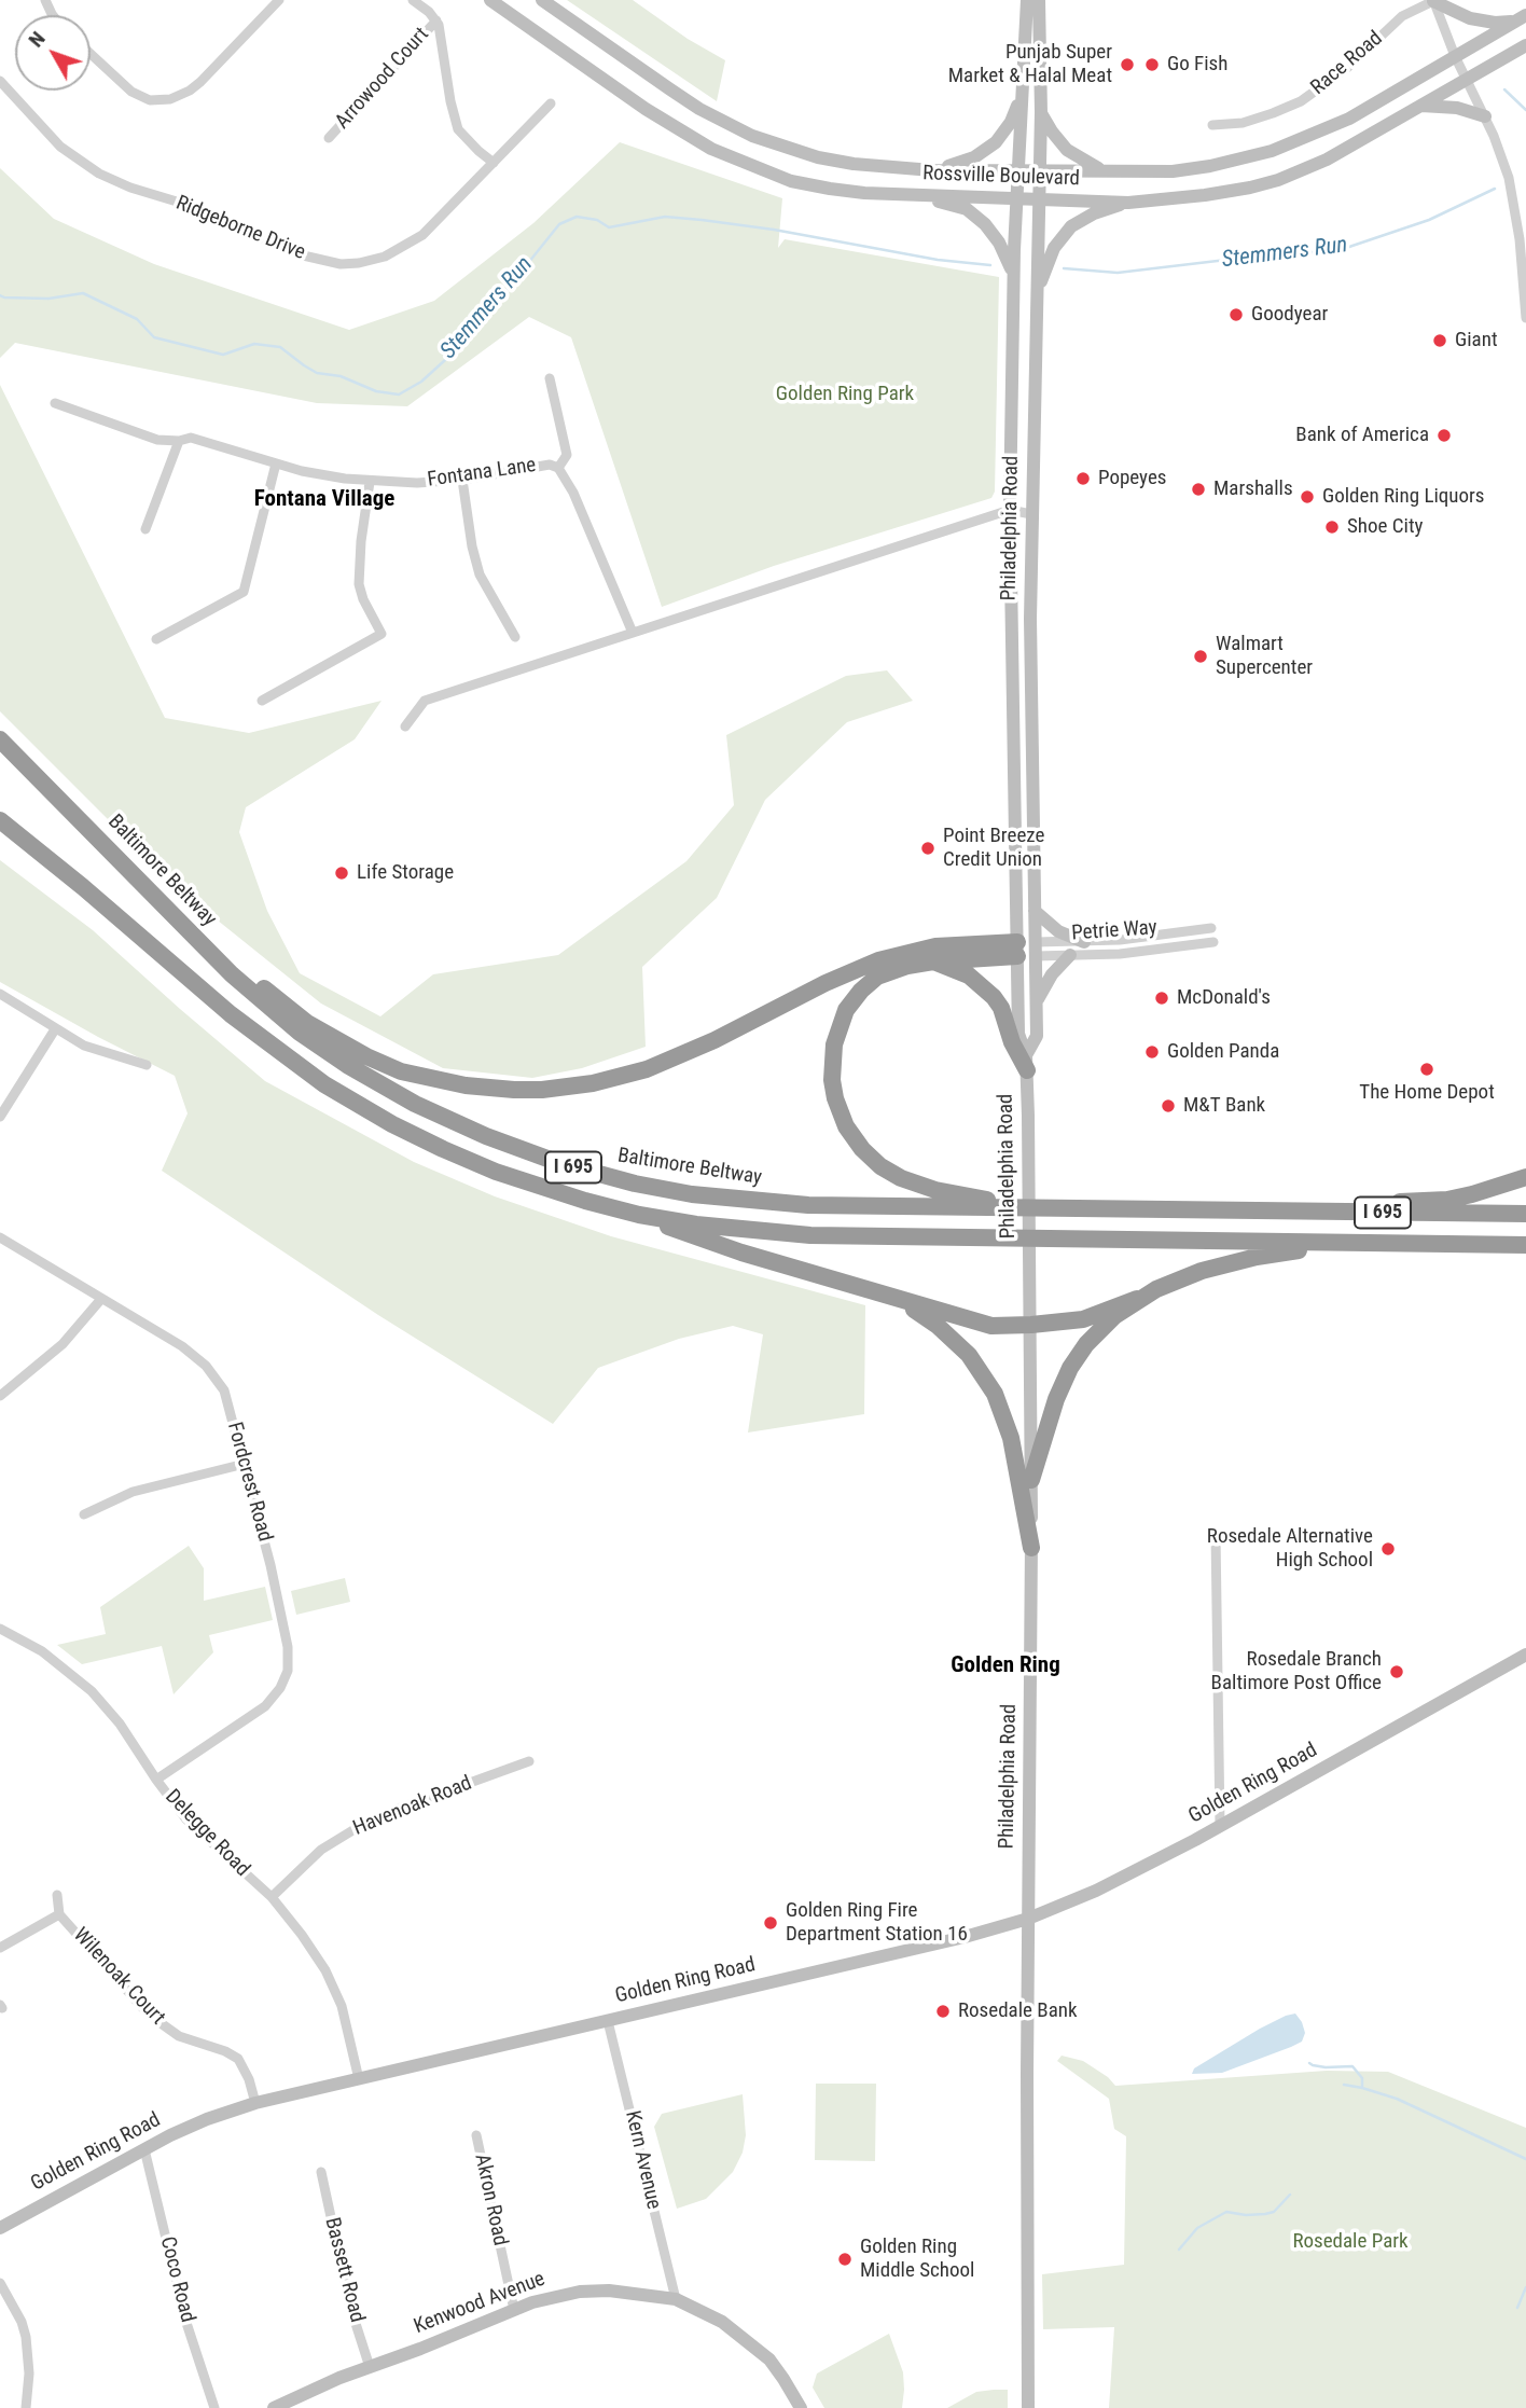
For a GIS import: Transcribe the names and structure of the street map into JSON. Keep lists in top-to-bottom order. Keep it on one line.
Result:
{"streets":{"highway":["Baltimore Beltway","I 695"],"main road":["Rossville Boulevard","Philadelphia Road","Golden Ring Road","Kenwood Avenue"],"street":["Race Road","Arrowood Court","Ridgeborne Drive","Fontana Lane","Petrie Way","Fordcrest Road","Havenoak Road","Delegge Road","Wilenoak Court","Kern Avenue","Akron Road","Bassett Road","Coco Road"]},"crossings":[["Rossville Boulevard","Philadelphia Road"],["Philadelphia Road","Petrie Way"],["Philadelphia Road","Golden Ring Road"],["Fordcrest Road","Delegge Road"],["Golden Ring Road","Delegge Road"],["Golden Ring Road","Wilenoak Court"],["Golden Ring Road","Kern Avenue"],["Golden Ring Road","Coco Road"],["Havenoak Road","Delegge Road"],["Kern Avenue","Kenwood Avenue"],["Akron Road","Kenwood Avenue"],["Bassett Road","Kenwood Avenue"]],"districts":["Fontana Village","Golden Ring"],"water":["Stemmers Run"],"parks":["Golden Ring Park","Rosedale Park"],"places":["Punjab Super Market & Halal Meat","Go Fish","Goodyear","Giant","Bank of America","Popeyes","Marshalls","Golden Ring Liquors","Shoe City","Walmart Supercenter","Point Breeze Credit Union","Life Storage","McDonald's","Golden Panda","The Home Depot","M&T Bank","Rosedale Alternative High School","Rosedale Branch Baltimore Post Office","Golden Ring Fire Department Station 16","Rosedale Bank","Golden Ring Middle School"],"north":"top left"}
